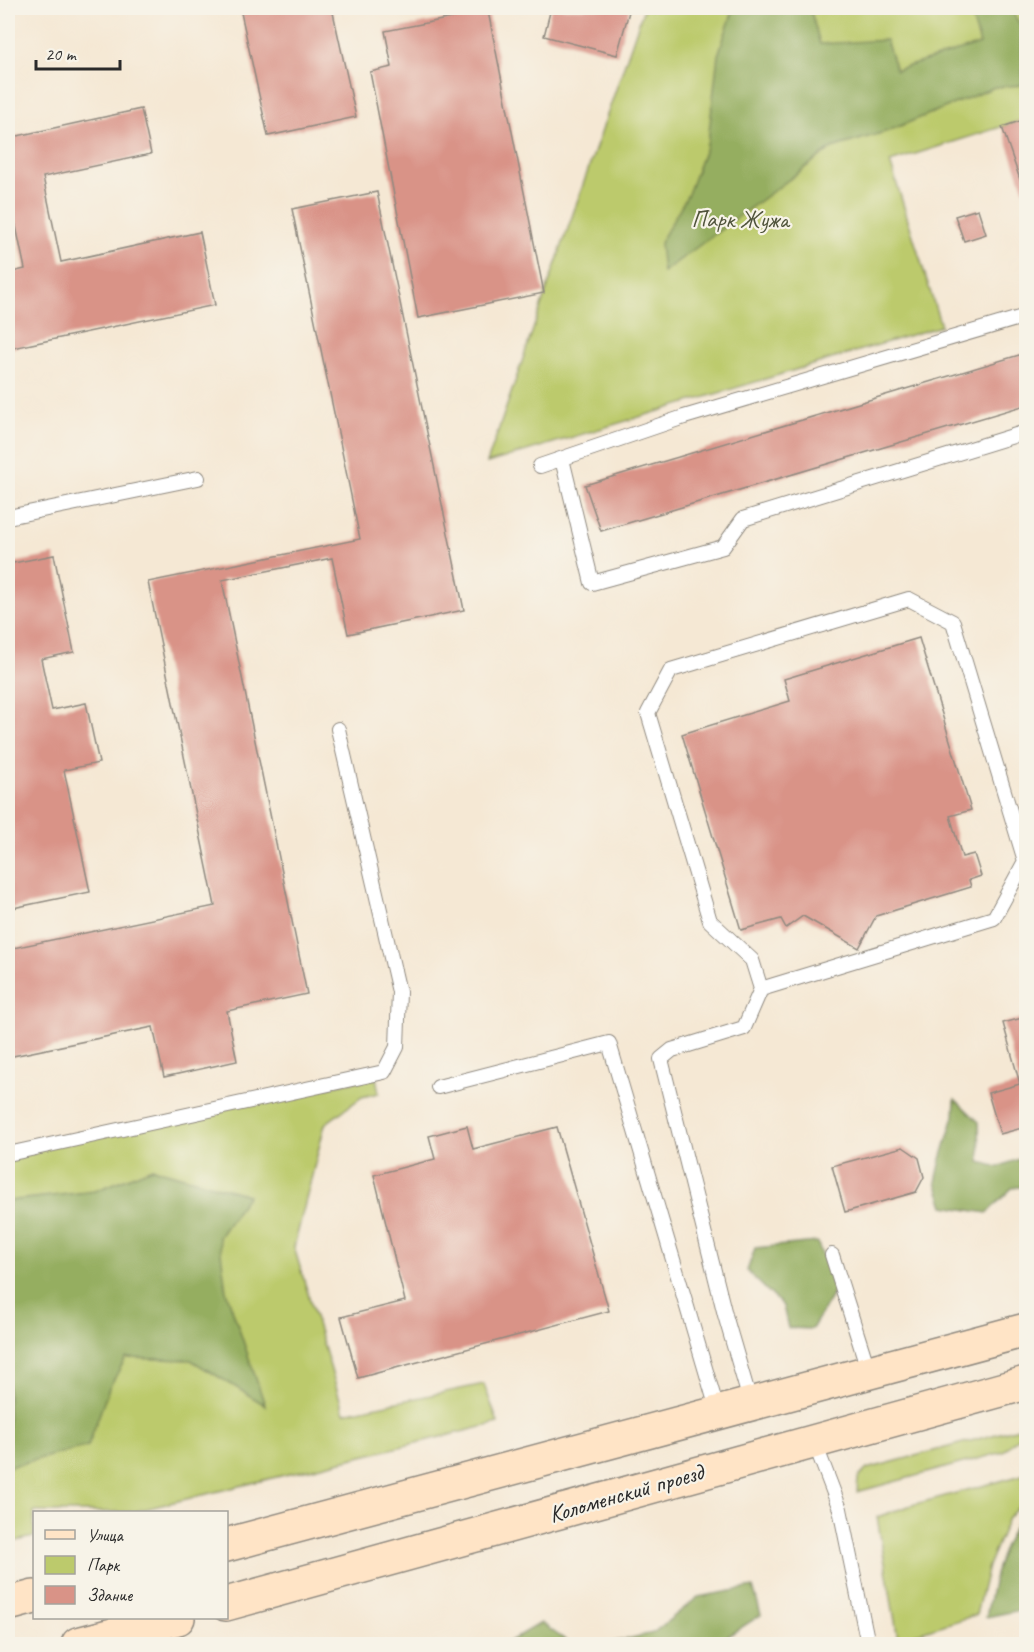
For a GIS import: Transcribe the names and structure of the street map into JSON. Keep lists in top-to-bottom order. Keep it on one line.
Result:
{"streets":{"main road":["Коломенский проезд"]},"parks":["Парк Жужа"],"legend":["Улица","Парк","Здание"],"scale_bar":"20 m"}
